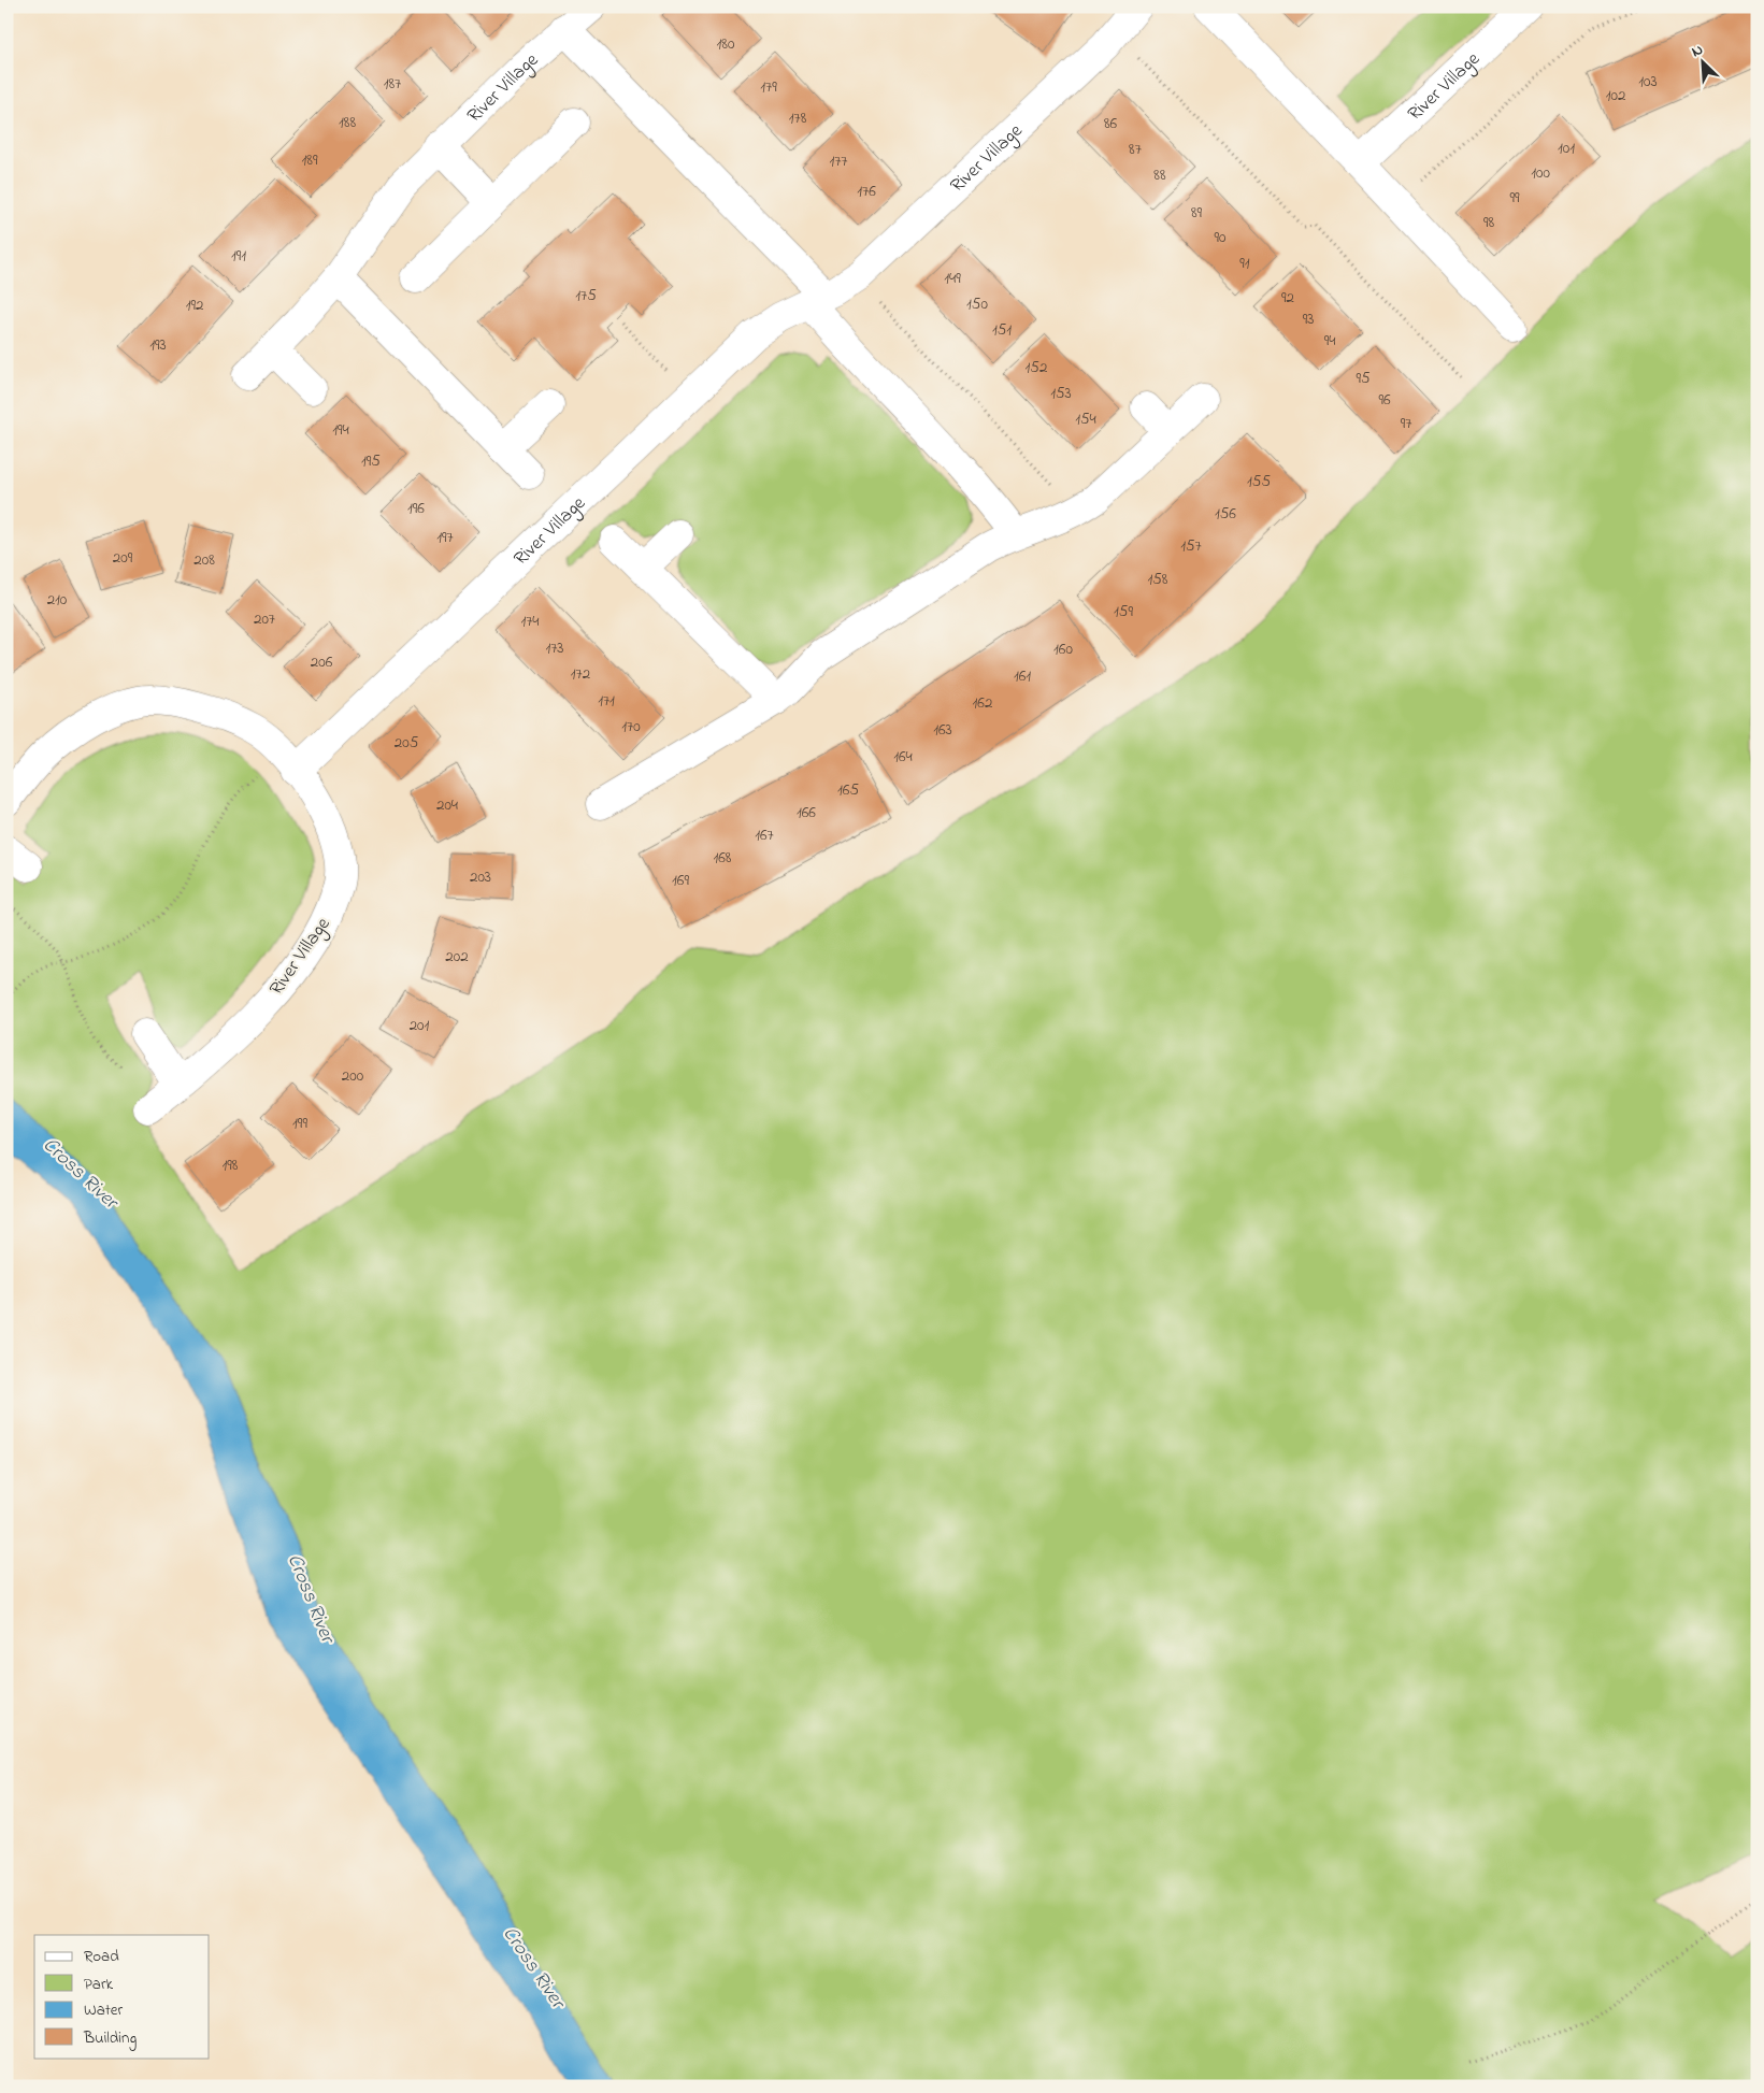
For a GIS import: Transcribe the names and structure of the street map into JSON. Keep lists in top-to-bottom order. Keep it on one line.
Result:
{"streets":{"street":["River Village"]},"water":["Cross River"],"house_numbers":["180","103","187","179","102","178","188","86","101","87","189","177","100","88","176","99","89","98","90","191","91","149","175","92","150","192","93","151","94","193","152","95","153","96","154","97","194","195","155","196","156","197","157","209","208","158","210","159","207","174","173","160","206","172","161","171","162","170","163","205","164","165","204","166","167","168","203","169","202","201","200","199","198"],"legend":["Road","Park","Water","Building"],"north":"top left"}
